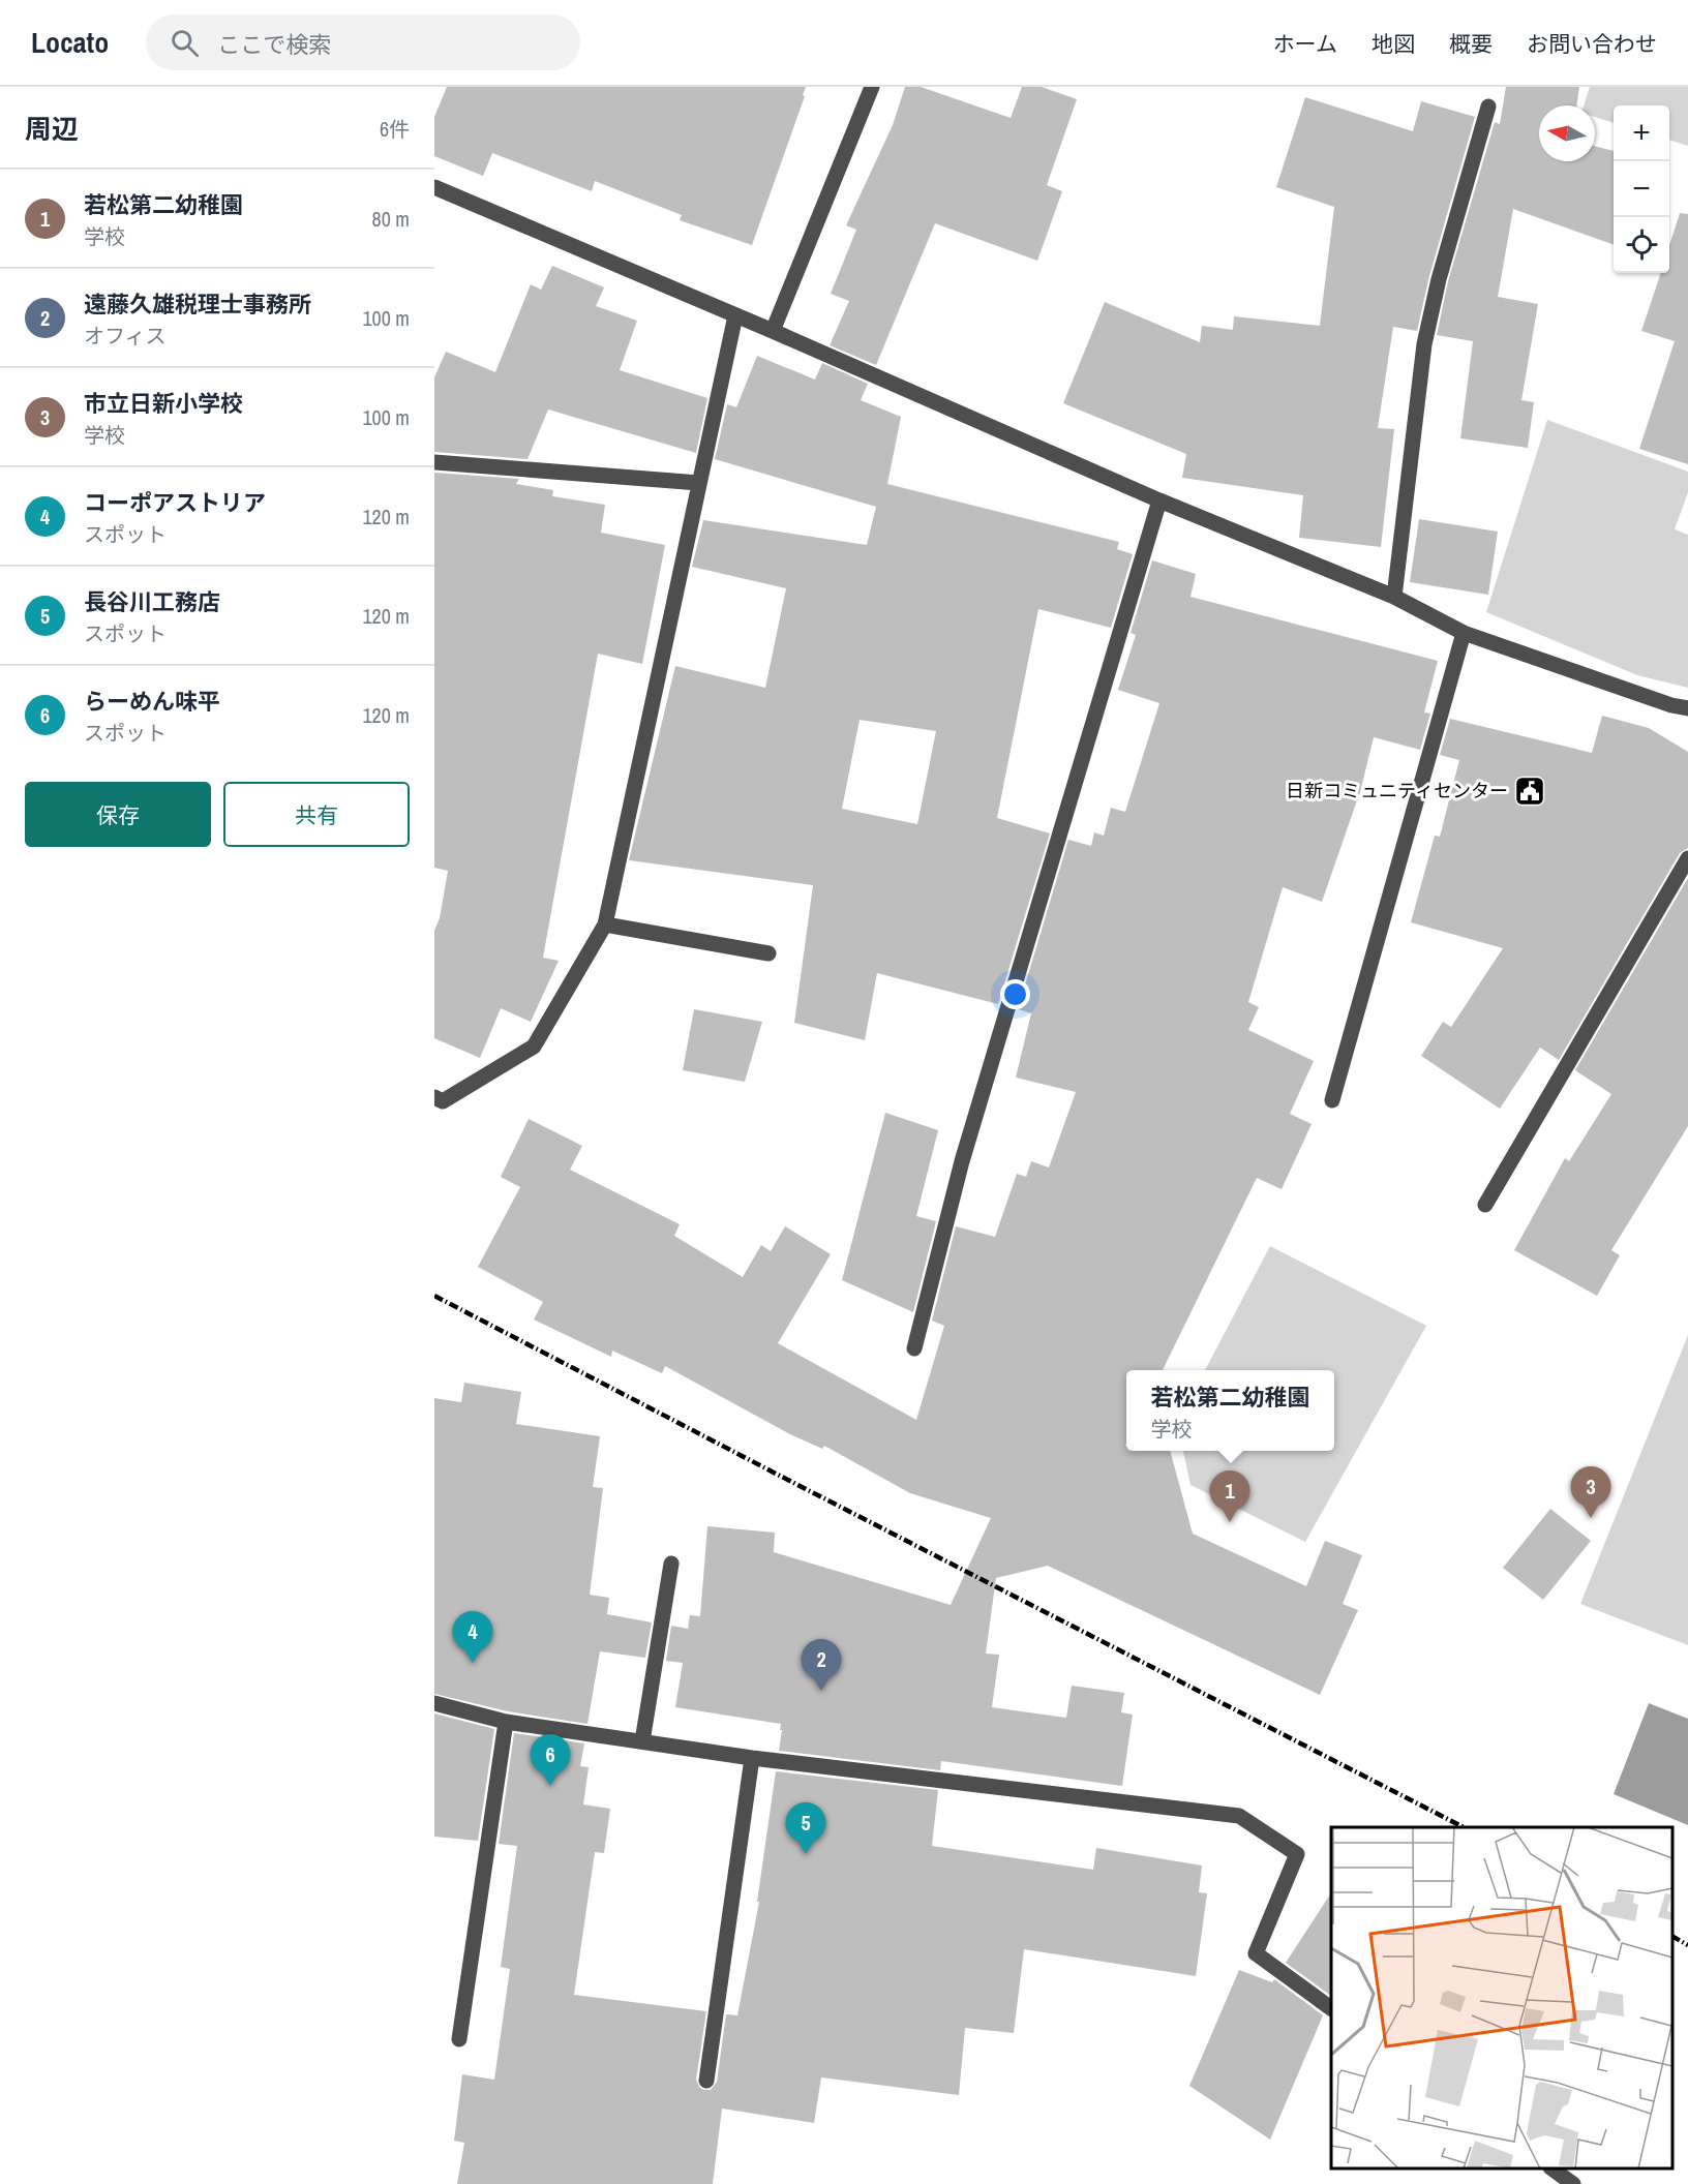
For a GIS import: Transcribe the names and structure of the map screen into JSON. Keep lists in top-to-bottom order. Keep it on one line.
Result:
{"places":{"public building":["日新コミュニティセンター"]},"north":"left","page":{"header":"Locato","search":"ここで検索","nav":["ホーム","地図","概要","お問い合わせ"],"heading":["周辺","6件"],"map_buttons":["+","−"],"list":[{"mark":"1","name":"若松第二幼稚園","note":"学校","value":"80 m"},{"mark":"2","name":"遠藤久雄税理士事務所","note":"オフィス","value":"100 m"},{"mark":"3","name":"市立日新小学校","note":"学校","value":"100 m"},{"mark":"4","name":"コーポアストリア","note":"スポット","value":"120 m"},{"mark":"5","name":"長谷川工務店","note":"スポット","value":"120 m"},{"mark":"6","name":"らーめん味平","note":"スポット","value":"120 m"}],"buttons":["保存","共有"],"popup":["若松第二幼稚園","学校"],"pins":["3","1","4","2","6","5"]}}
